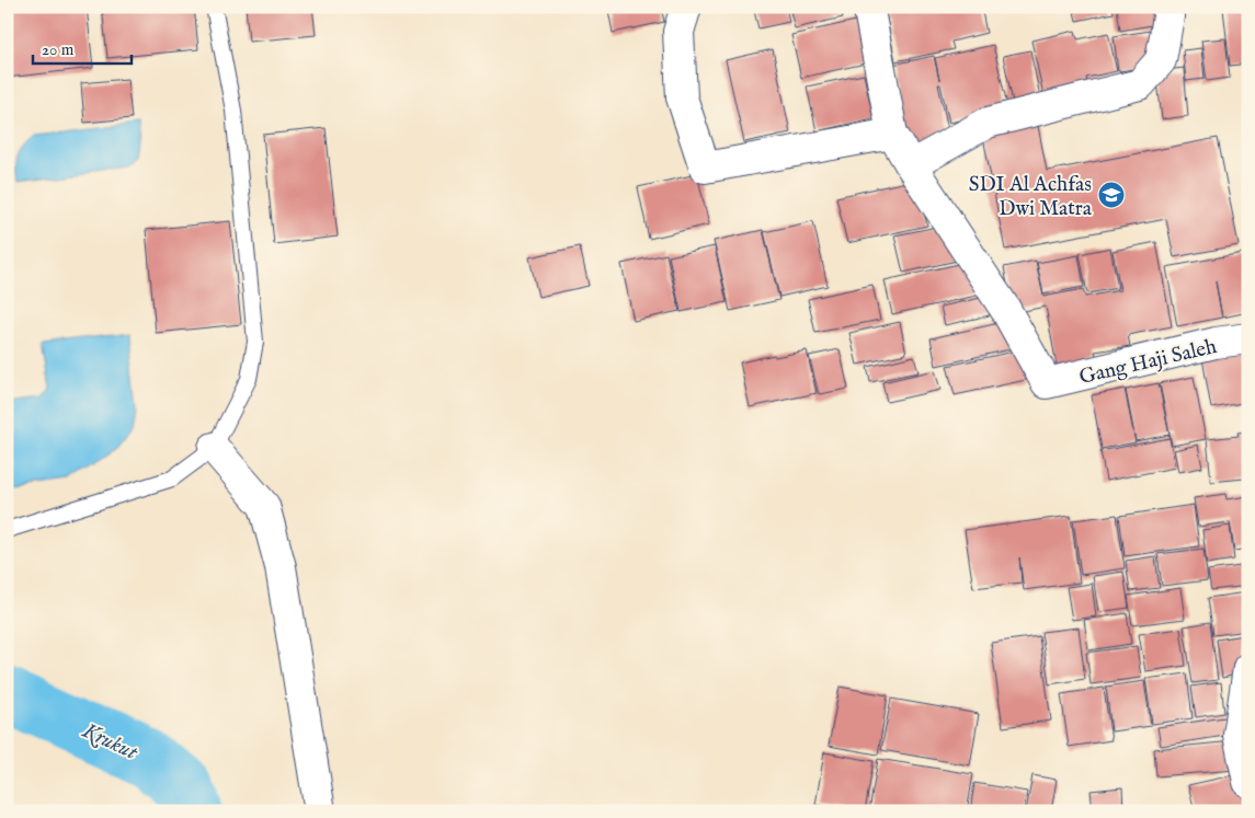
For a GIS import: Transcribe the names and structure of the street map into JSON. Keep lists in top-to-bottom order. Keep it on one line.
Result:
{"streets":{"street":["Gang Haji Saleh"]},"water":["Krukut"],"places":{"school or university":["SDI Al Achfas Dwi Matra"]},"scale_bar":"20 m"}
